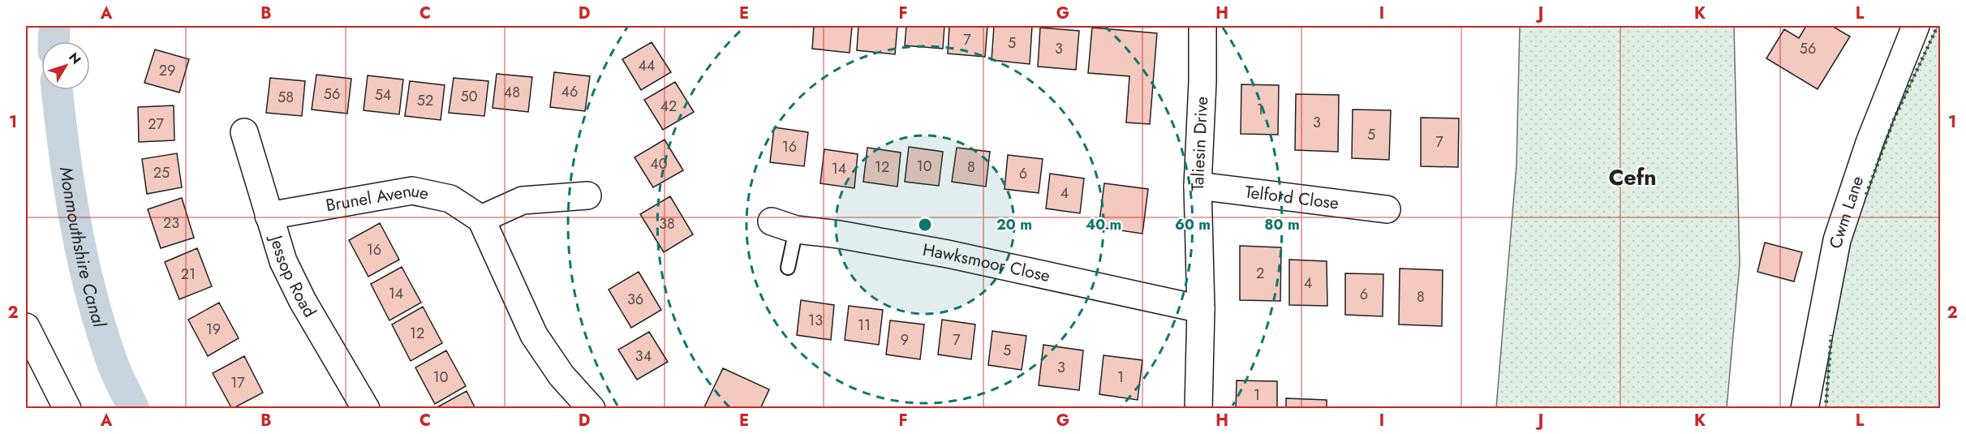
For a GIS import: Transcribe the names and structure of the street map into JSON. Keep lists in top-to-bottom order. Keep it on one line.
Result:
{"streets":{"street":["Taliesin Drive","Telford Close","Brunel Avenue","Cwm Lane","Hawksmoor Close","Jessop Road"]},"crossings":[["Taliesin Drive","Telford Close"],["Taliesin Drive","Hawksmoor Close"],["Brunel Avenue","Jessop Road"]],"districts":["Cefn"],"water":["Monmouthshire Canal"],"house_numbers":["7","5","3","56","44","29","46","48","56","54","50","58","52","42","1","3","27","5","7","16","40","10","12","8","14","25","6","4","23","38","16","2","21","4","14","6","8","36","13","11","19","12","9","7","5","34","3","10","1","17","1"],"north":"top right","grid":{"columns":["A","B","C","D","E","F","G","H","I","J","K","L"],"rows":["1","2"]},"rings":["20 m","40 m","60 m","80 m"]}
